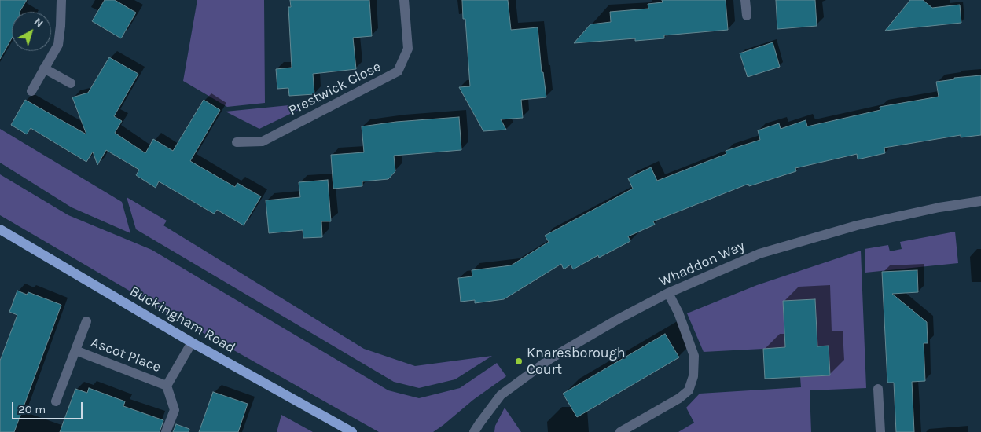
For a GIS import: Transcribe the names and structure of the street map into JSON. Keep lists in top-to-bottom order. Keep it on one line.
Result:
{"streets":{"main road":["Buckingham Road"],"street":["Prestwick Close","Whaddon Way","Ascot Place"]},"crossings":[["Buckingham Road","Ascot Place"]],"places":["Knaresborough Court"],"scale_bar":"20 m","north":"top right"}
